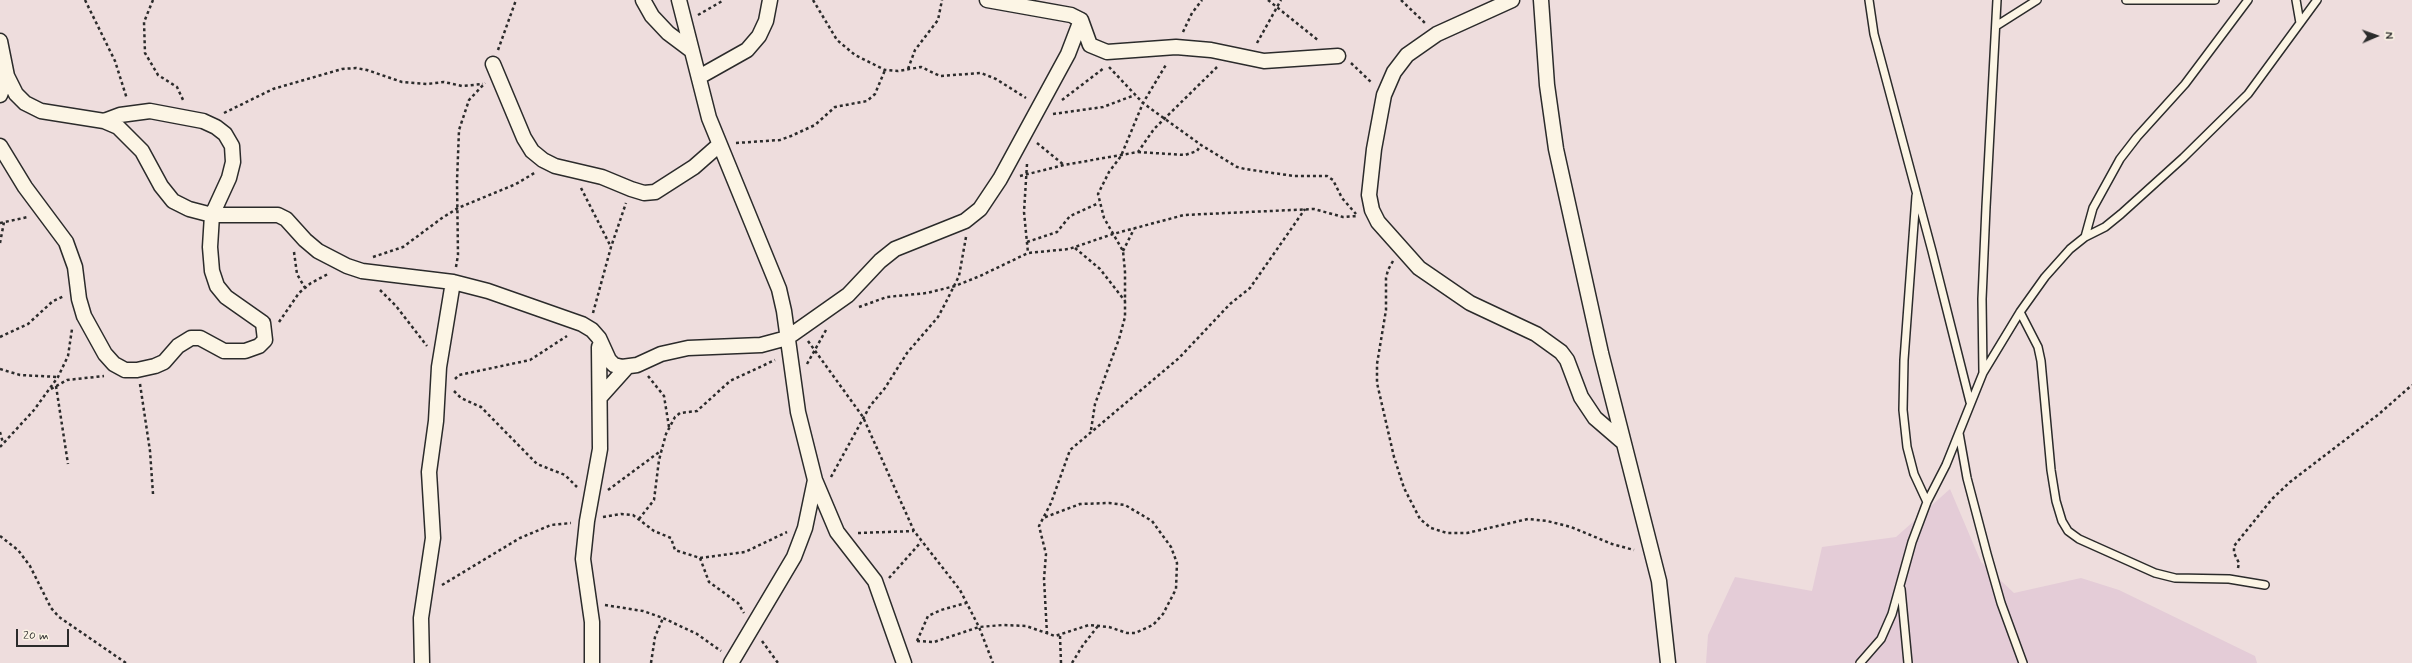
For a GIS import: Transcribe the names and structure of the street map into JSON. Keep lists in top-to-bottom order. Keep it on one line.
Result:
{"scale_bar":"20 m","north":"right"}
